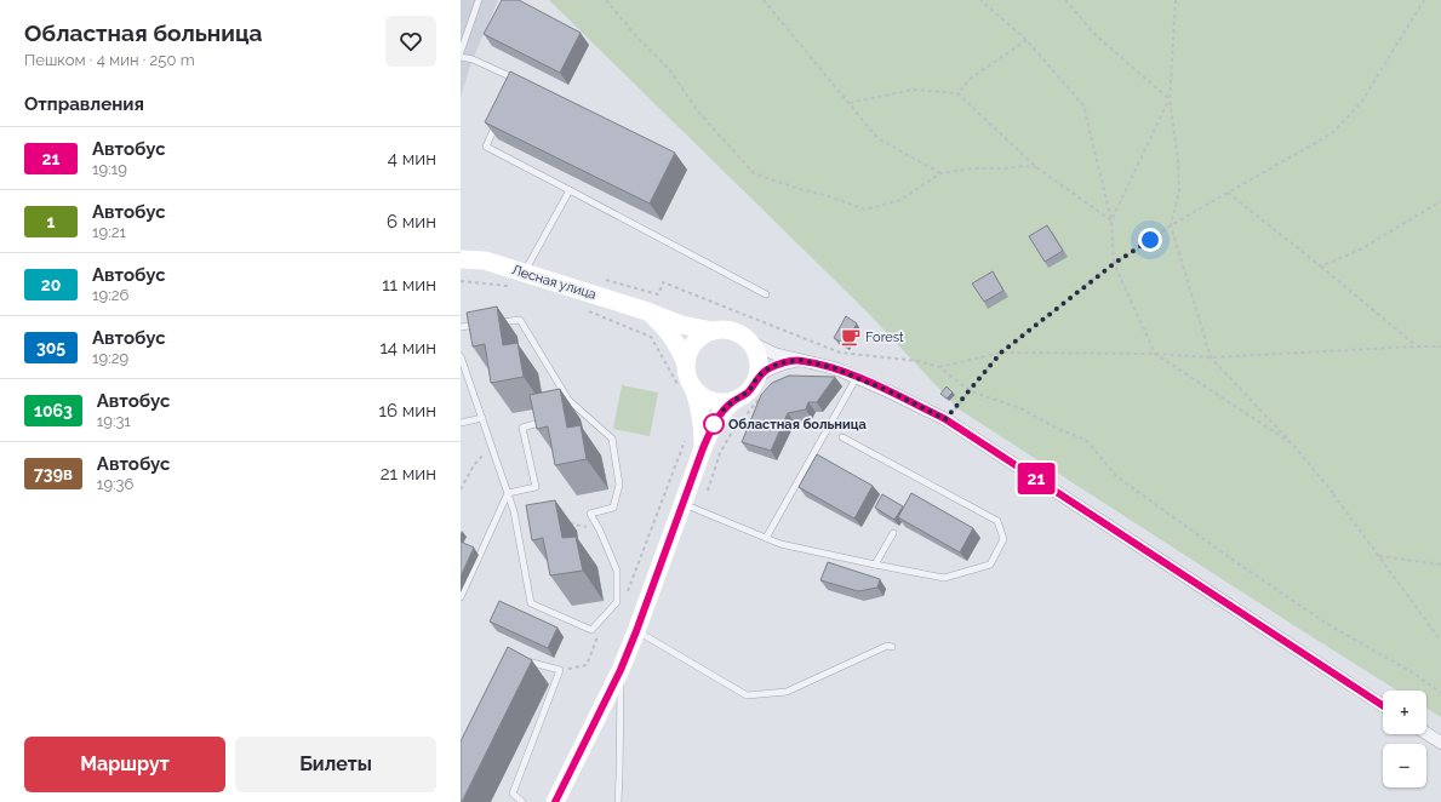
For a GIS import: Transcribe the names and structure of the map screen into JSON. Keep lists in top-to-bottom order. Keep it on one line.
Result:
{"streets":{"main road":["Лесная улица"]},"places":{"cafe":["Forest"],"other":["Областная больница"]},"lines":["bus line 21"],"page":{"heading":[["Областная больница","Пешком · 4 мин · 250 m"],"Отправления"],"on_map":"21","list":[{"mark":"21","name":"Автобус","note":"19:19","value":"4 мин"},{"mark":"1","name":"Автобус","note":"19:21","value":"6 мин"},{"mark":"20","name":"Автобус","note":"19:26","value":"11 мин"},{"mark":"305","name":"Автобус","note":"19:29","value":"14 мин"},{"mark":"1063","name":"Автобус","note":"19:31","value":"16 мин"},{"mark":"739в","name":"Автобус","note":"19:36","value":"21 мин"}],"map_buttons":["+","−"],"buttons":["Маршрут","Билеты"]}}
